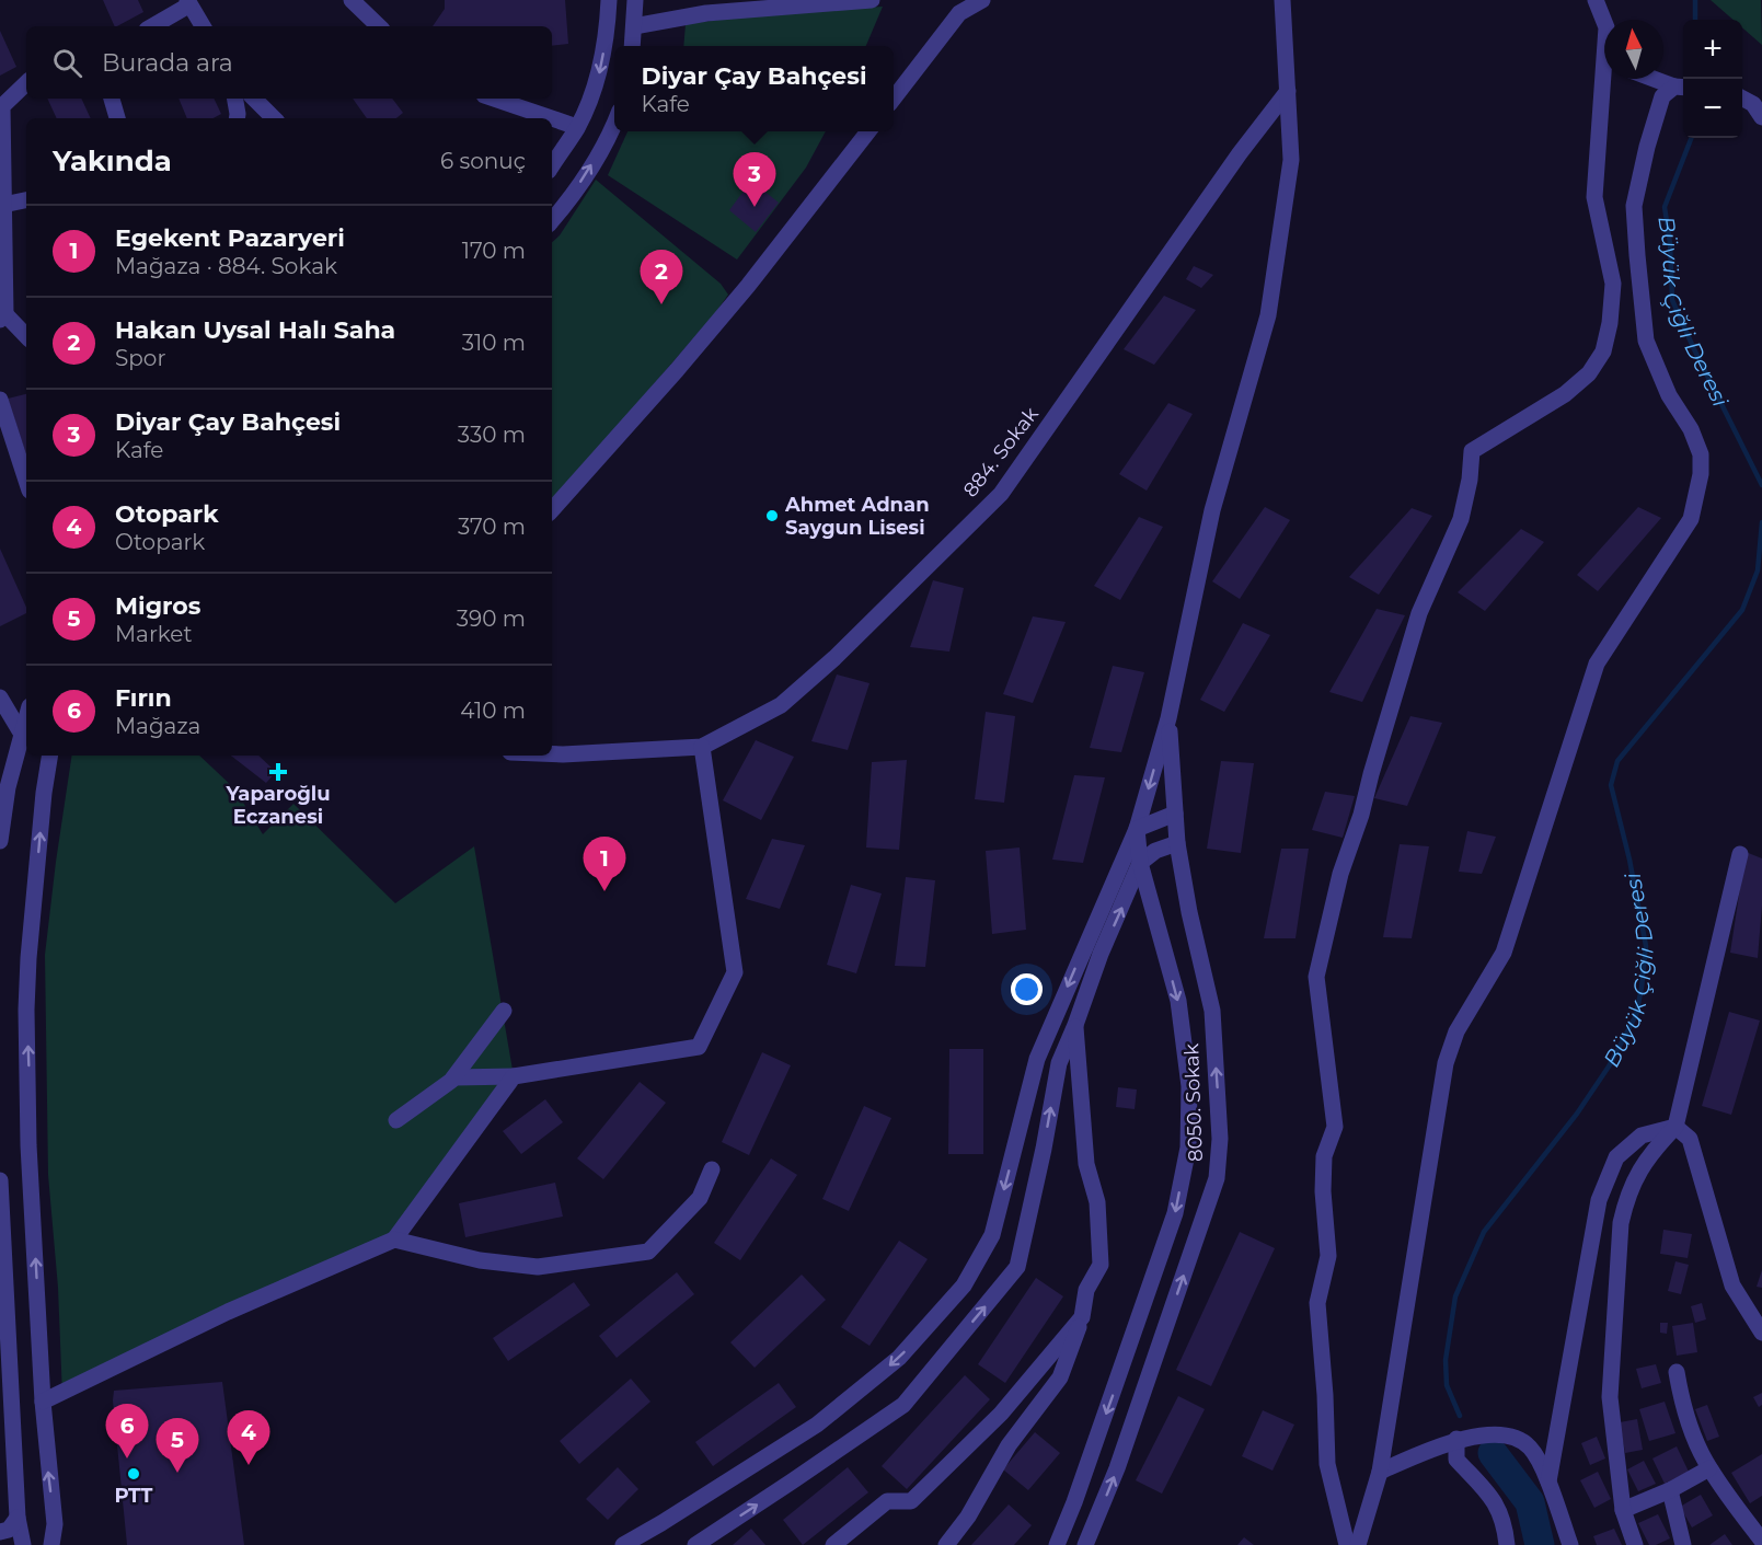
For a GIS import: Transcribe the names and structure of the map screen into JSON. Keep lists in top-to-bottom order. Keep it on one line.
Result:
{"streets":{"street":["884. Sokak","8050. Sokak"]},"water":["Büyük Çiğli Deresi"],"places":{"other":["Ahmet Adnan Saygun Lisesi","PTT"],"health":["Yaparoğlu Eczanesi"]},"north":"top","page":{"map_buttons":["+","−"],"search":"Burada ara","popup":["Diyar Çay Bahçesi","Kafe"],"heading":["Yakında","6 sonuç"],"pins":["3","2","1","6","4","5"],"list":[{"mark":"1","name":"Egekent Pazaryeri","note":"Mağaza · 884. Sokak","value":"170 m"},{"mark":"2","name":"Hakan Uysal Halı Saha","note":"Spor","value":"310 m"},{"mark":"3","name":"Diyar Çay Bahçesi","note":"Kafe","value":"330 m"},{"mark":"4","name":"Otopark","note":"Otopark","value":"370 m"},{"mark":"5","name":"Migros","note":"Market","value":"390 m"},{"mark":"6","name":"Fırın","note":"Mağaza","value":"410 m"}]}}
